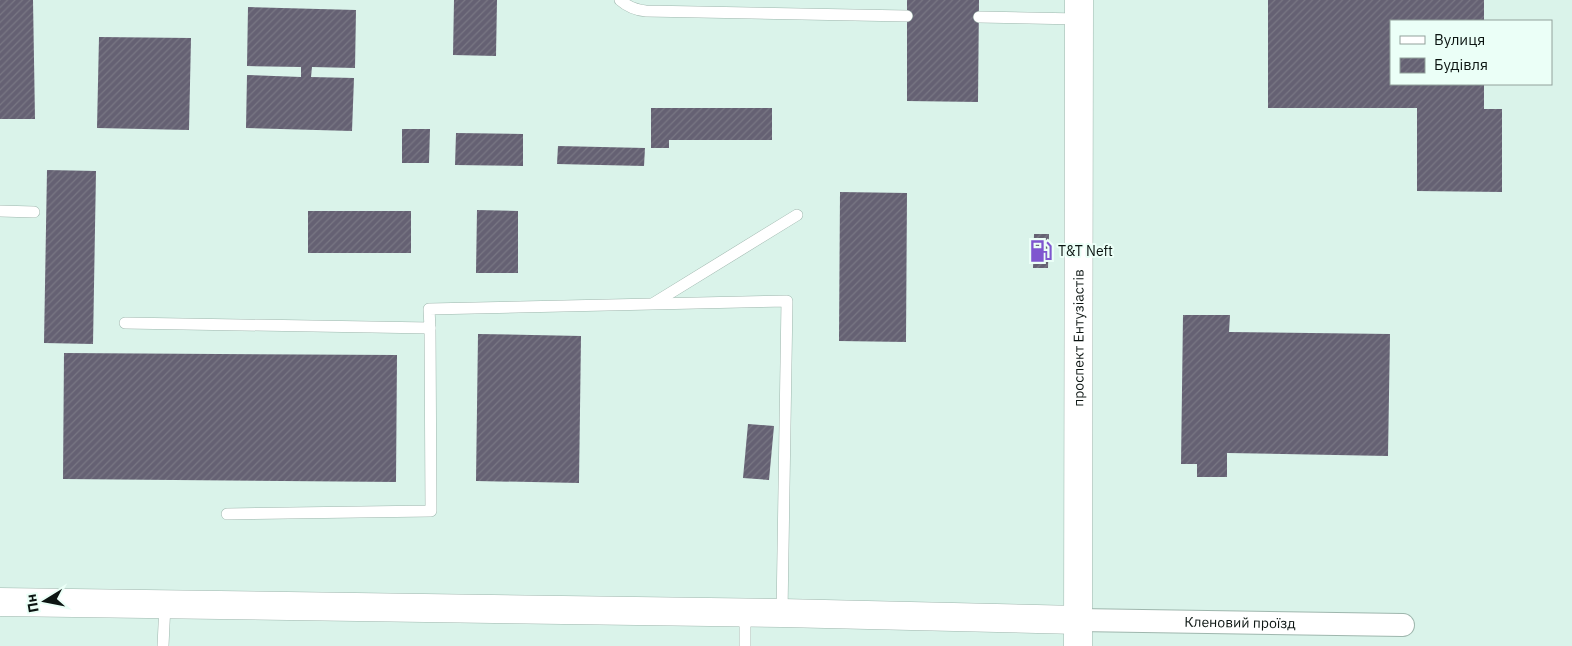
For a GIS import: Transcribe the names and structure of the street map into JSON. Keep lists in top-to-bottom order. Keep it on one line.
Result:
{"streets":{"street":["проспект Ентузіастів","Кленовий проїзд"]},"crossings":[["проспект Ентузіастів","Кленовий проїзд"]],"places":{"fuel station":["T&T Neft"]},"legend":["Вулиця","Будівля"],"north":"left"}
